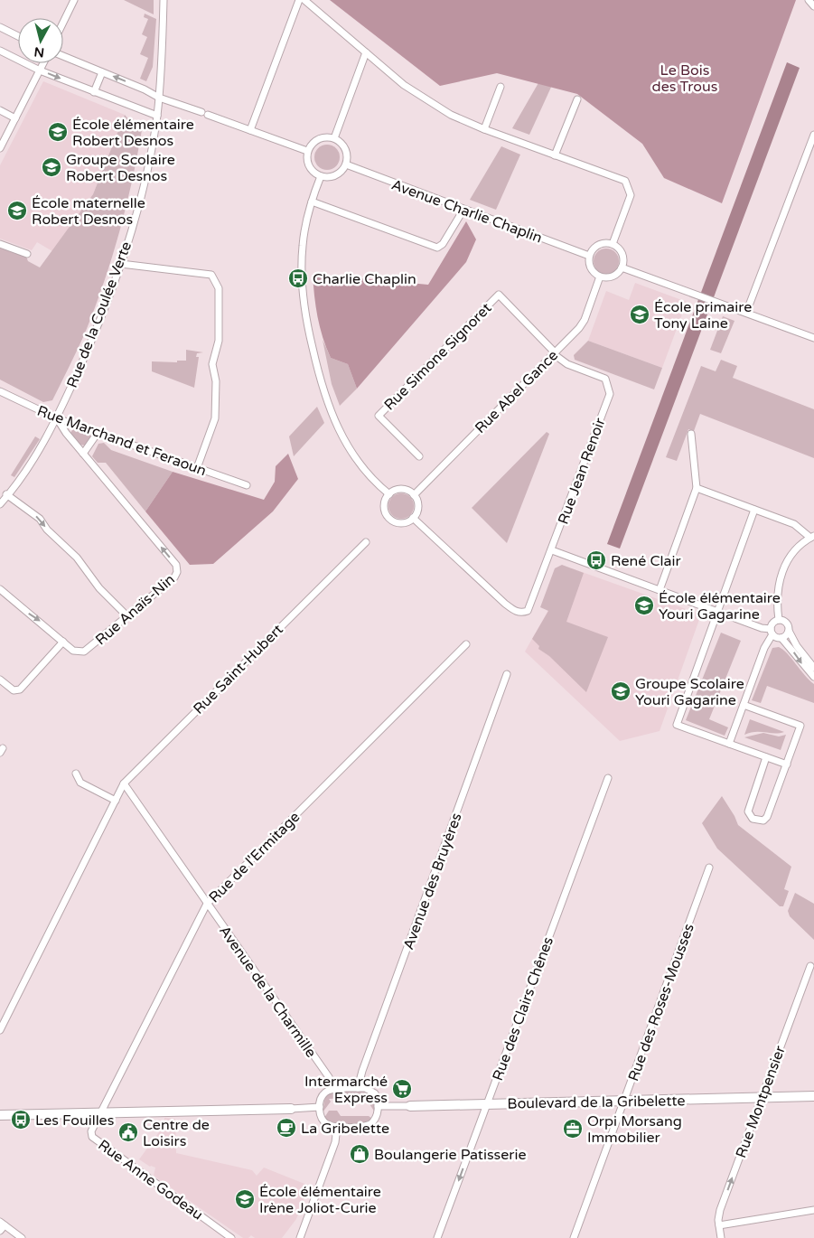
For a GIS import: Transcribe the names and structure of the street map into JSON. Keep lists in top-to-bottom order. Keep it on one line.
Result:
{"streets":{"main road":["Boulevard de la Gribelette"],"street":["Avenue Charlie Chaplin","Rue de la Coulée Verte","Rue Simone Signoret","Rue Abel Gance","Rue Marchand et Feraoun","Rue Jean Renoir","Rue Anaïs-Nin","Rue Saint-Hubert","Rue de l'Ermitage","Avenue des Bruyères","Avenue de la Charmille","Rue des Roses-Mousses","Rue des Clairs Chênes","Rue Montpensier","Rue Anne Godeau"]},"crossings":[["Avenue Charlie Chaplin","Rue Abel Gance"],["Rue de la Coulée Verte","Rue Marchand et Feraoun"],["Rue de la Coulée Verte","Rue Anaïs-Nin"],["Rue Simone Signoret","Rue Abel Gance"],["Rue Simone Signoret","Rue Jean Renoir"],["Rue Abel Gance","Rue Jean Renoir"],["Rue Marchand et Feraoun","Rue Anaïs-Nin"],["Rue Saint-Hubert","Avenue de la Charmille"],["Rue de l'Ermitage","Avenue de la Charmille"],["Rue de l'Ermitage","Rue Anne Godeau"],["Avenue des Bruyères","Avenue de la Charmille"],["Avenue des Bruyères","Boulevard de la Gribelette"],["Avenue de la Charmille","Boulevard de la Gribelette"],["Rue des Roses-Mousses","Boulevard de la Gribelette"],["Rue des Clairs Chênes","Boulevard de la Gribelette"],["Boulevard de la Gribelette","Rue Montpensier"]],"one_way":["Rue Montpensier"],"parks":["Le Bois des Trous"],"places":{"school or university":["École élémentaire Robert Desnos","Groupe Scolaire Robert Desnos","École maternelle Robert Desnos","École primaire Tony Laine","École élémentaire Youri Gagarine","Groupe Scolaire Youri Gagarine","École élémentaire Irène Joliot-Curie"],"bus stop":["Charlie Chaplin","René Clair","Les Fouilles"],"supermarket":["Intermarché Express"],"cafe":["La Gribelette"],"office":["Orpi Morsang Immobilier"],"public building":["Centre de Loisirs"],"shop":["Boulangerie Patisserie"]},"north":"bottom"}
